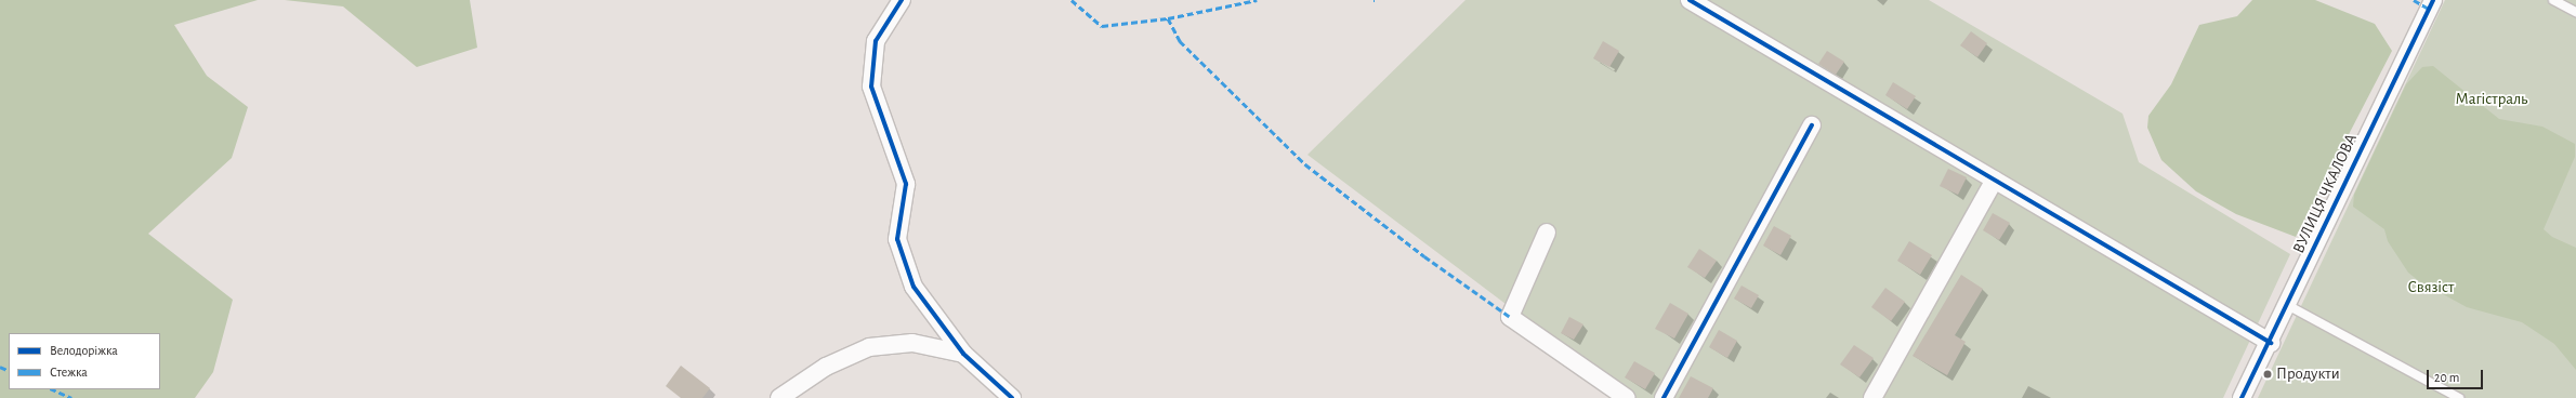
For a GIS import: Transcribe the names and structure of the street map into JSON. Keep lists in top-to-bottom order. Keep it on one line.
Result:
{"streets":{"street":["ВУЛИЦЯ ЧКАЛОВА"]},"parks":["Магістраль","Связіст"],"places":["Продукти"],"legend":["Велодоріжка","Стежка"],"scale_bar":"20 m"}
